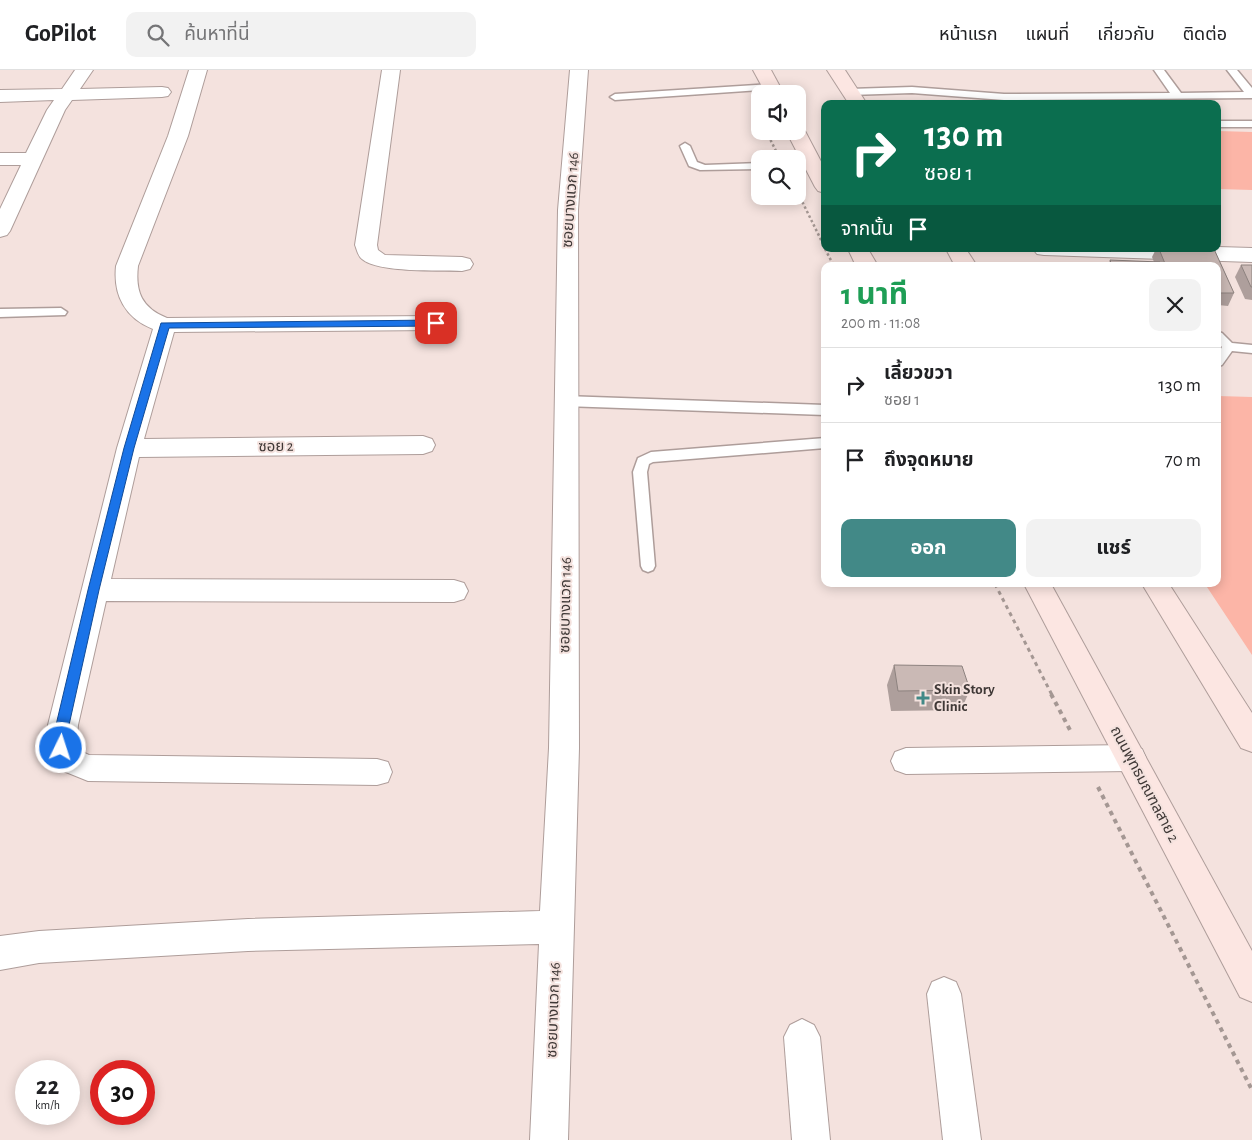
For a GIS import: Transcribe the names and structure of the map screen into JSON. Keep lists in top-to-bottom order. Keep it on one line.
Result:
{"streets":{"main road":["ถนนพุทธมณฑลสาย 2"],"street":["ซอยบางแวก 146","ซอย 2"]},"places":{"health":["Skin Story Clinic"]},"page":{"header":"GoPilot","search":"ค้นหาที่นี่","nav":["หน้าแรก","แผนที่","เกี่ยวกับ","ติดต่อ"],"turn":["130 m","ซอย 1"],"then":"จากนั้น","heading":["1 นาที","200 m · 11:08"],"list":[{"name":"เลี้ยวขวา","note":"ซอย 1","value":"130 m"},{"name":"ถึงจุดหมาย","value":"70 m"}],"buttons":["ออก","แชร์"],"speed":"22 km/h","limit":"30"}}
